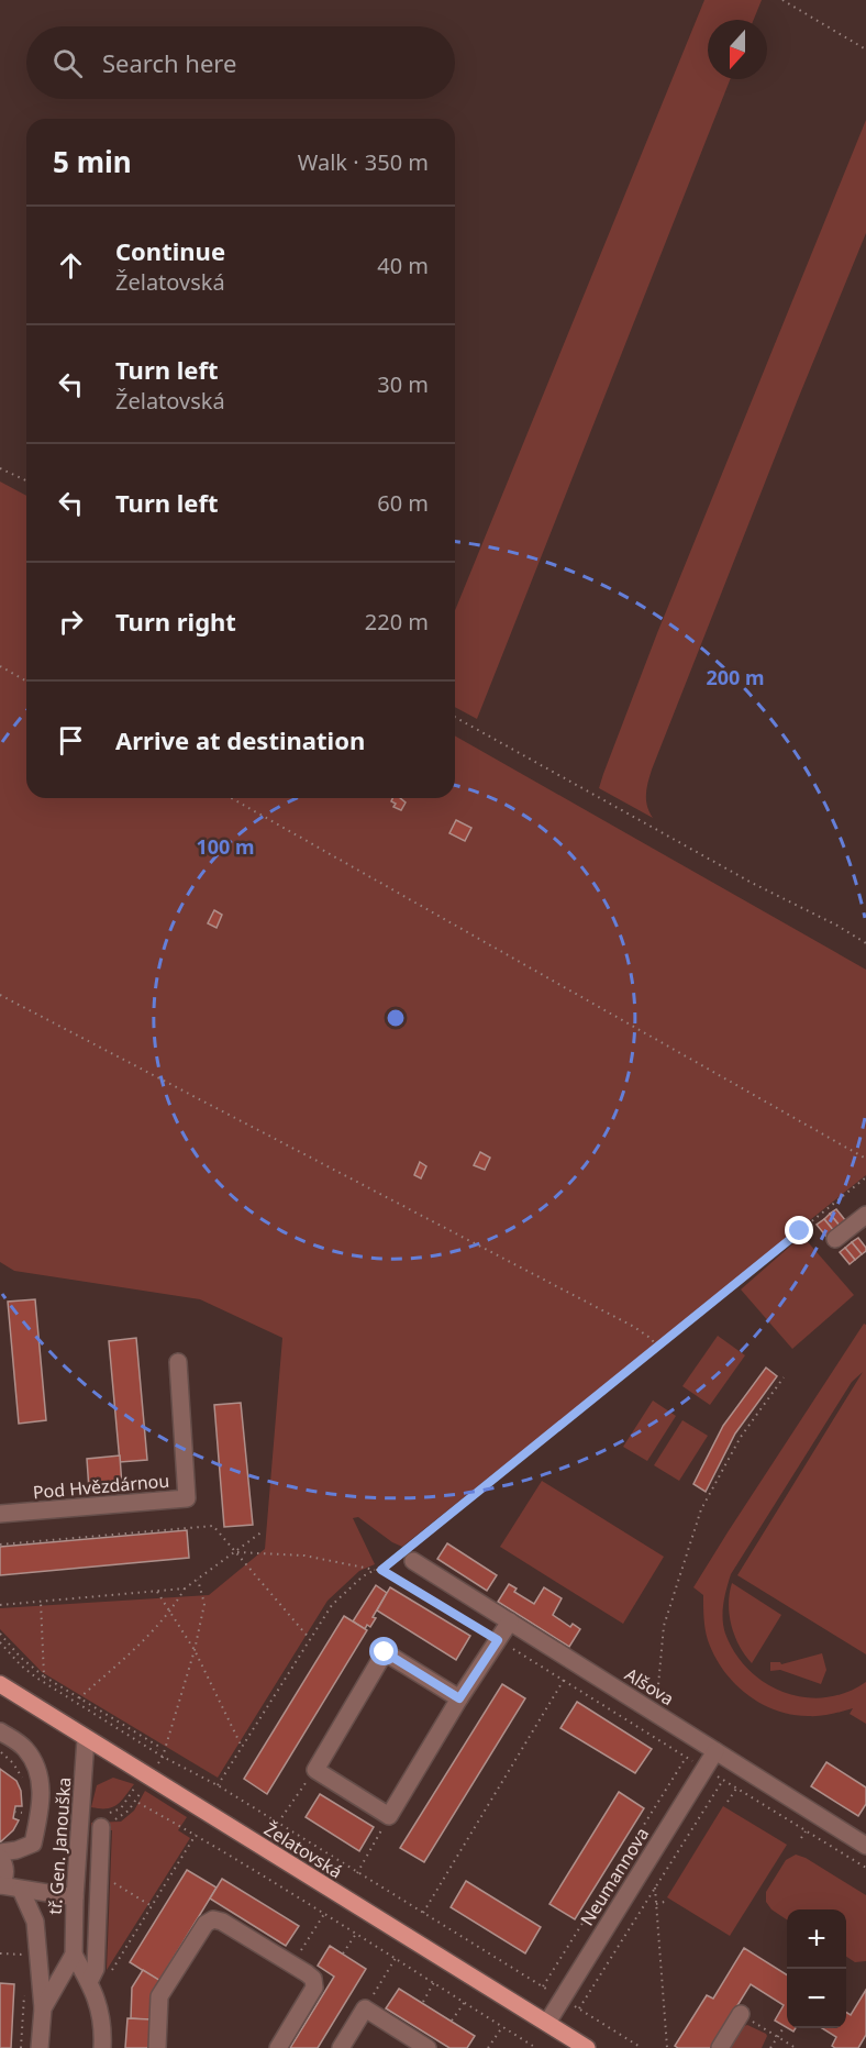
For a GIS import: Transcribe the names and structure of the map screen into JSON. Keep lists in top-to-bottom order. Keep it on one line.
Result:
{"streets":{"main road":["Želatovská"],"street":["Pod Hvězdárnou","Alšova","tř. Gen. Janouška","Neumannova"]},"crossings":[["Alšova","Neumannova"],["tř. Gen. Janouška","Želatovská"],["Želatovská","Neumannova"]],"north":"bottom","page":{"search":"Search here","heading":["5 min","Walk · 350 m"],"list":[["Continue","Želatovská","40 m"],["Turn left","Želatovská","30 m"],["Turn left","60 m"],["Turn right","220 m"],"Arrive at destination"],"map_buttons":["+","−"]},"rings":["200 m","100 m"]}
